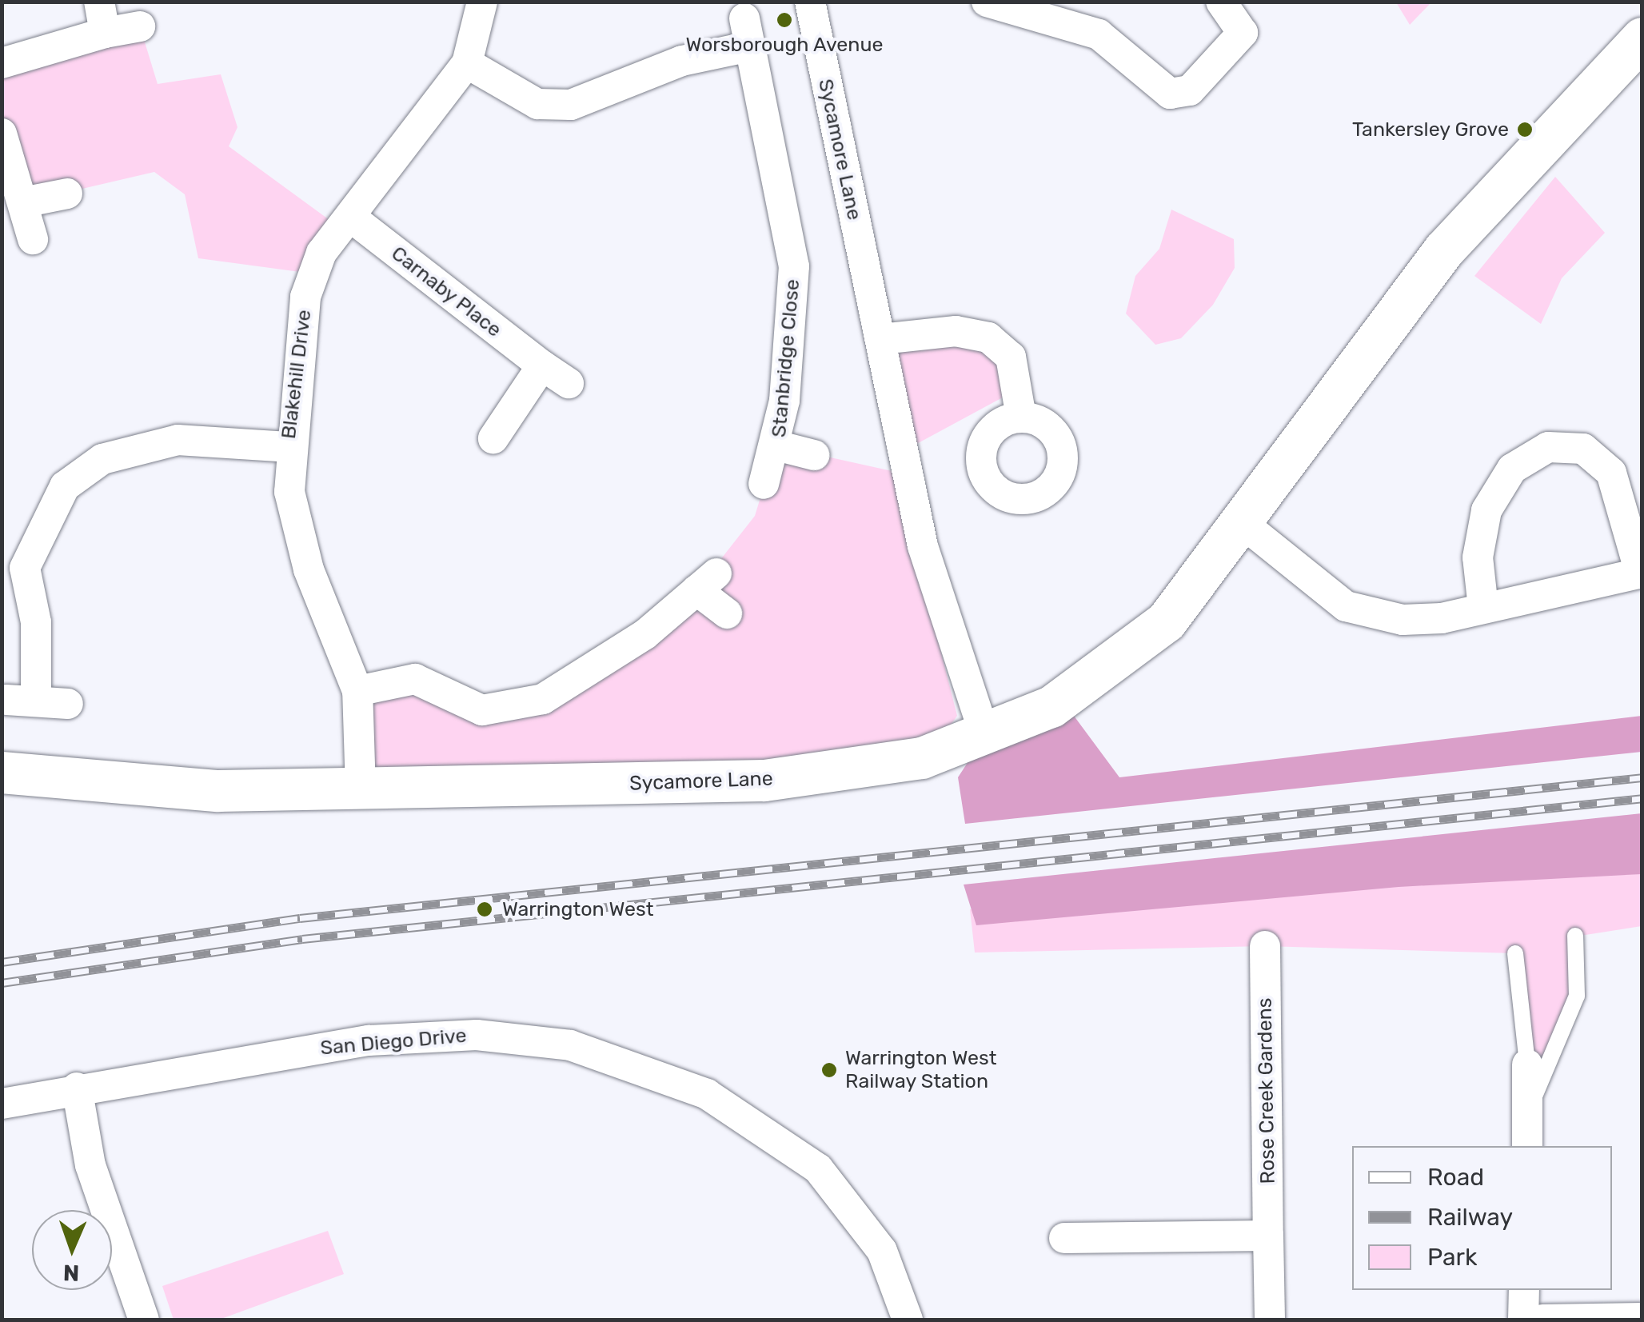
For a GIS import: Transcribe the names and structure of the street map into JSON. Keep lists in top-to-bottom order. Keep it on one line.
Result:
{"streets":{"street":["Sycamore Lane","Carnaby Place","Stanbridge Close","Blakehill Drive","San Diego Drive","Rose Creek Gardens"]},"crossings":[["Sycamore Lane","Blakehill Drive"],["Carnaby Place","Blakehill Drive"],["Stanbridge Close","Blakehill Drive"]],"places":["Worsborough Avenue","Tankersley Grove","Warrington West","Warrington West Railway Station"],"legend":["Road","Railway","Park"],"north":"bottom"}
